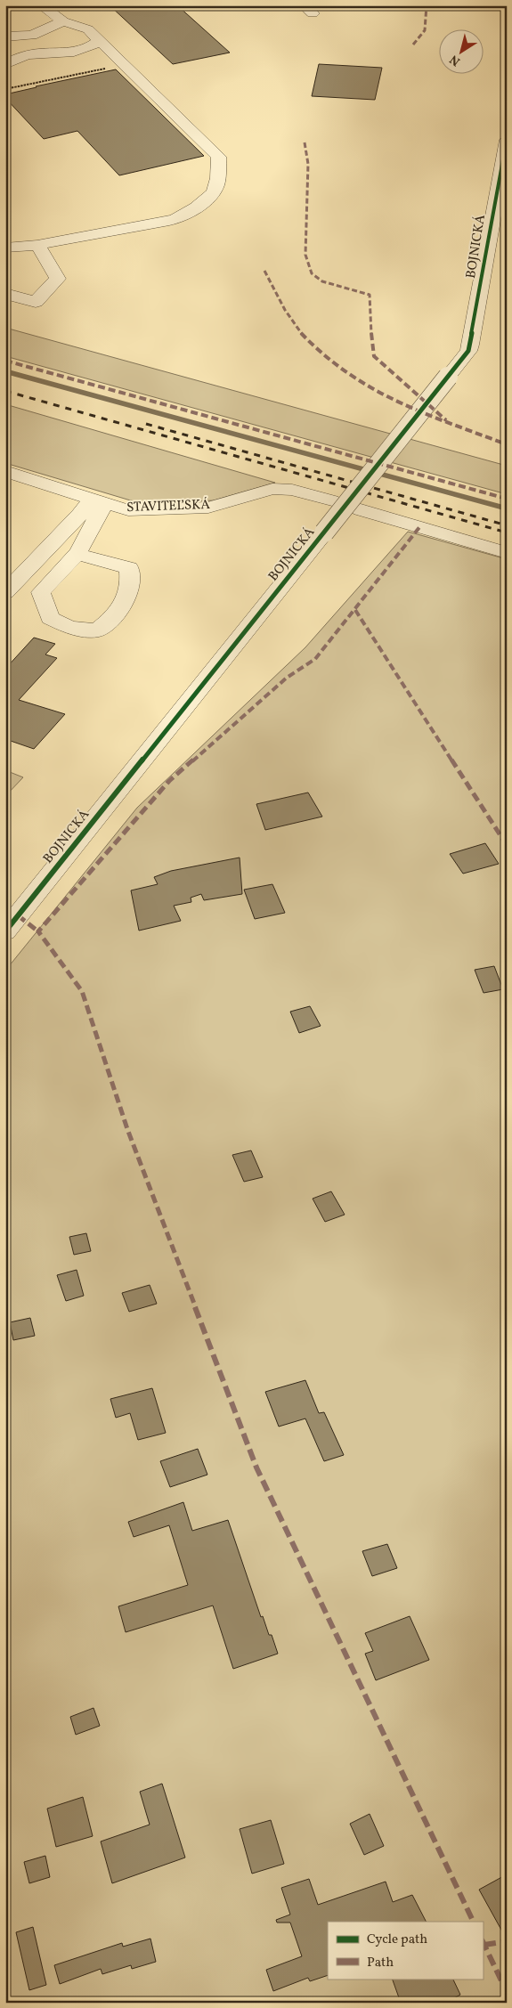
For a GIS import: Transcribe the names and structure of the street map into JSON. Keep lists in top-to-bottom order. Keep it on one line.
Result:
{"streets":{"street":["BOJNICKÁ","STAVITEĽSKÁ"]},"legend":["Cycle path","Path"],"north":"bottom left"}
